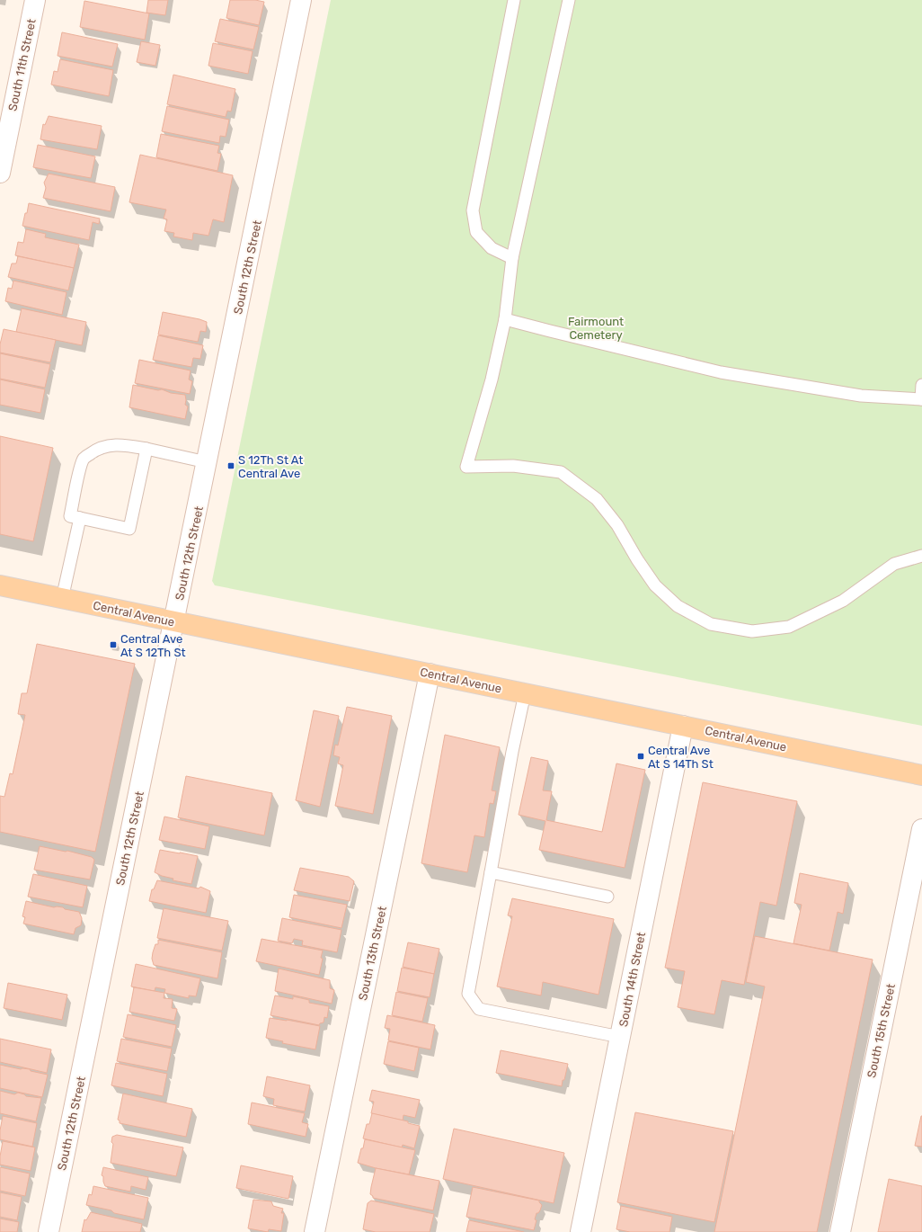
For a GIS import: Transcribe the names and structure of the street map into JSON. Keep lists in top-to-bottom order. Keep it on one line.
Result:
{"streets":{"main road":["Central Avenue"],"street":["South 11th Street","South 12th Street","South 13th Street","South 14th Street","South 15th Street"]},"crossings":[["South 12th Street","Central Avenue"],["Central Avenue","South 13th Street"],["Central Avenue","South 14th Street"]],"parks":["Fairmount Cemetery"],"places":{"transit":["S 12Th St At Central Ave","Central Ave At S 12Th St","Central Ave At S 14Th St"]}}
